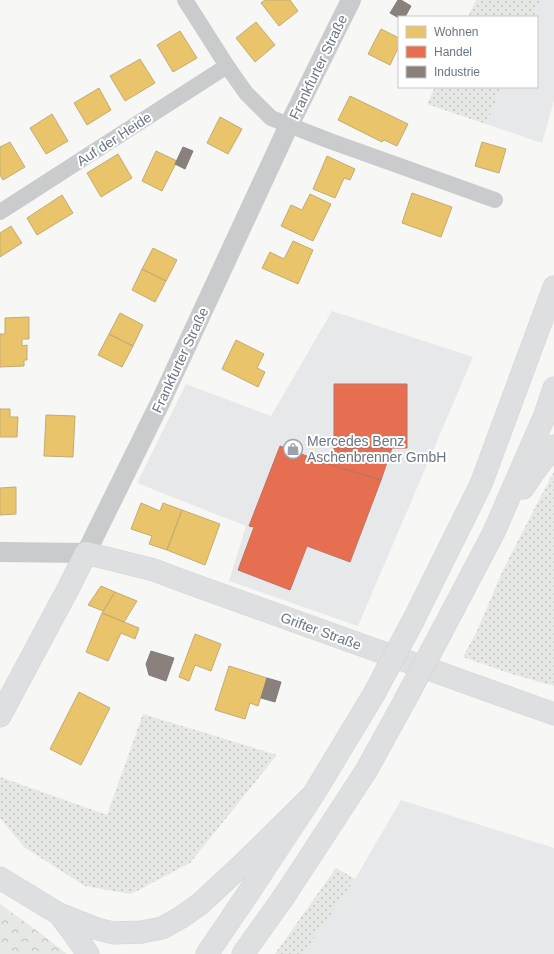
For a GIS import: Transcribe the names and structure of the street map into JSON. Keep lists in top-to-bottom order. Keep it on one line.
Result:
{"streets":{"main road":["Frankfurter Straße","Grifter Straße"],"street":["Auf der Heide"]},"crossings":[["Frankfurter Straße","Grifter Straße"]],"places":{"shop":["Mercedes Benz Aschenbrenner GmbH"]},"legend":["Wohnen","Handel","Industrie"]}
